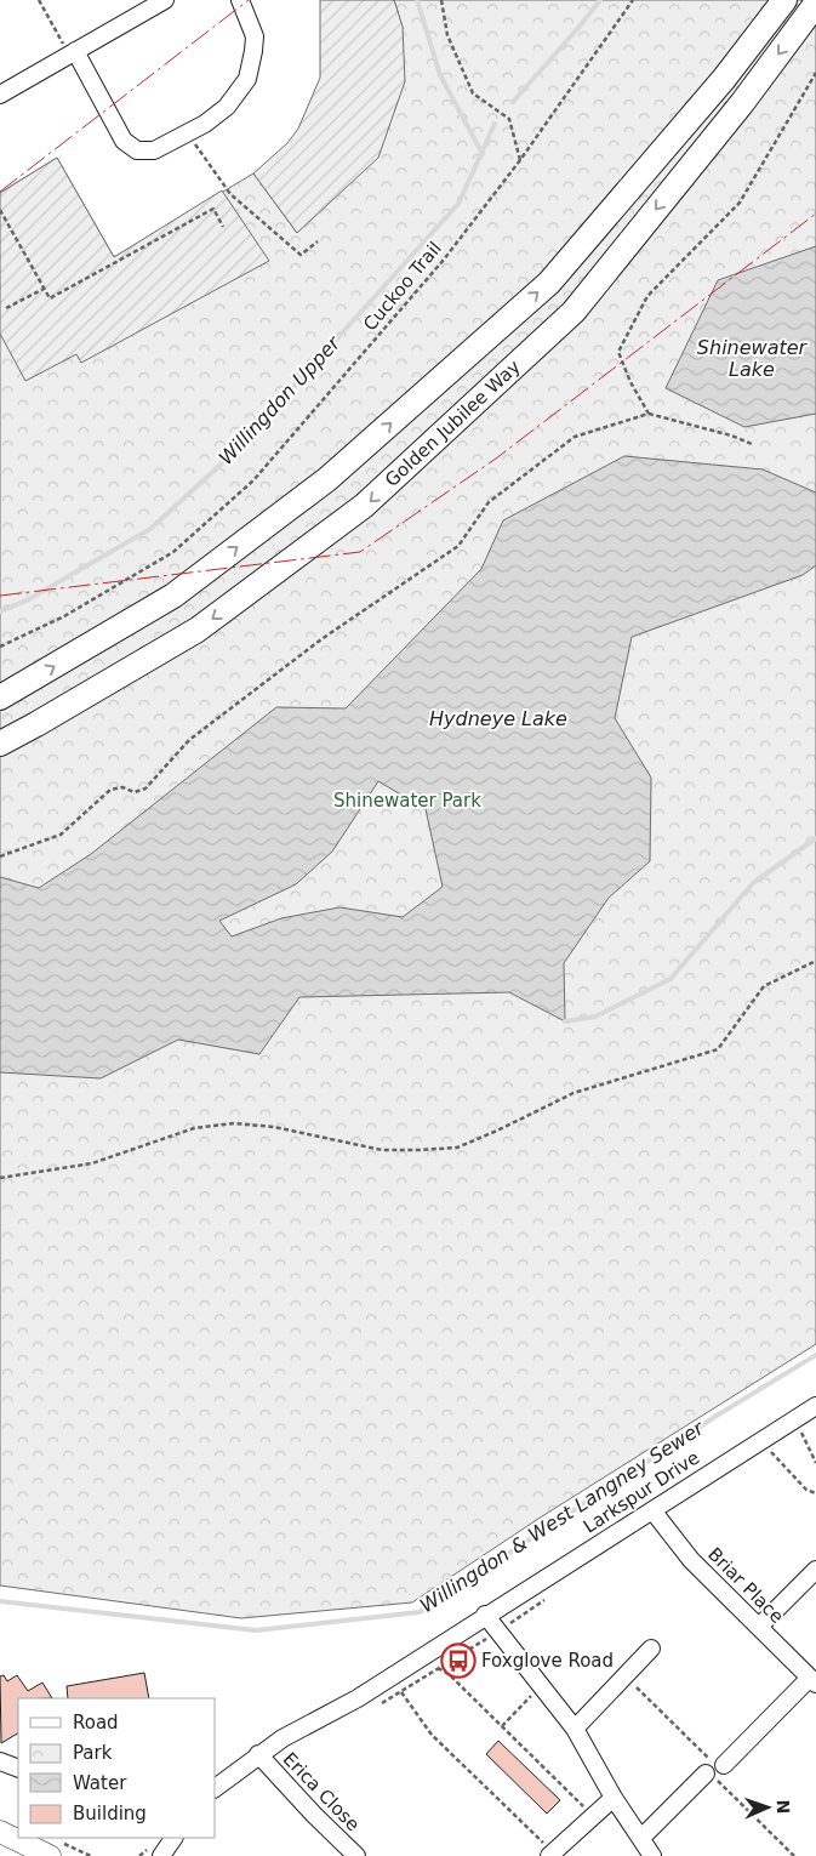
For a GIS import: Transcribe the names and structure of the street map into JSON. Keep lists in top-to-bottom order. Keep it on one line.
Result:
{"streets":{"highway":["Golden Jubilee Way"],"street":["Larkspur Drive","Briar Place","Erica Close"],"path":["Cuckoo Trail"]},"crossings":[["Larkspur Drive","Briar Place"],["Larkspur Drive","Erica Close"]],"water":["Shinewater Lake","Willingdon Upper","Hydneye Lake","Willingdon & West Langney Sewer"],"parks":["Shinewater Park"],"places":{"bus stop":["Foxglove Road"]},"legend":["Road","Park","Water","Building"],"north":"right"}
